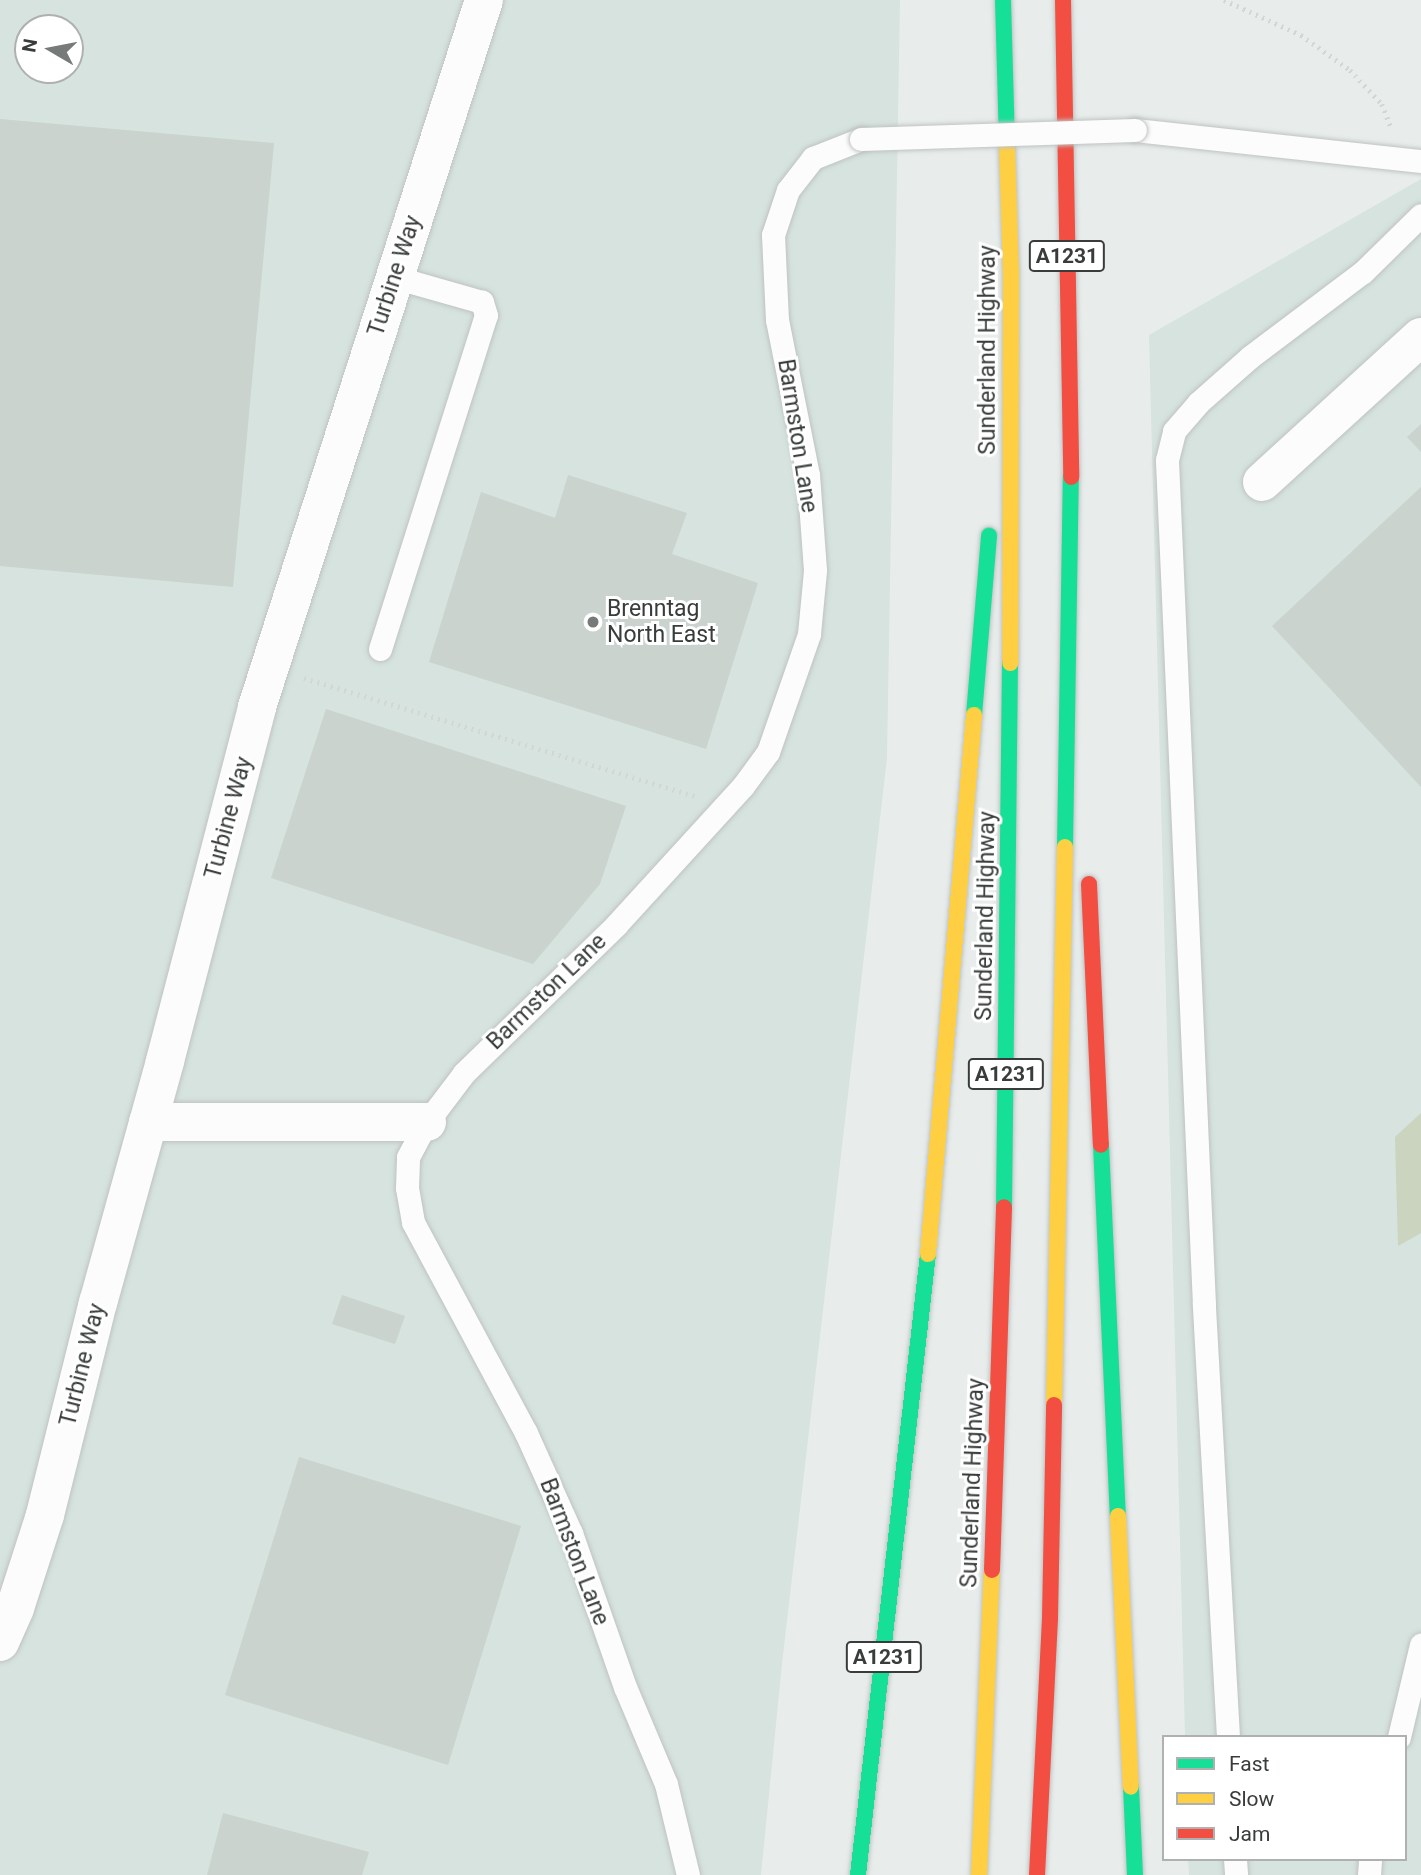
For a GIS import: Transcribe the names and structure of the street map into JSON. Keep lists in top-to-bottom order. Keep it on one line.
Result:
{"streets":{"highway":["A1231","Sunderland Highway"],"street":["Turbine Way"],"lane":["Barmston Lane"]},"crossings":[["A1231","Sunderland Highway"]],"places":["Brenntag North East"],"legend":["Fast","Slow","Jam"],"north":"left"}
